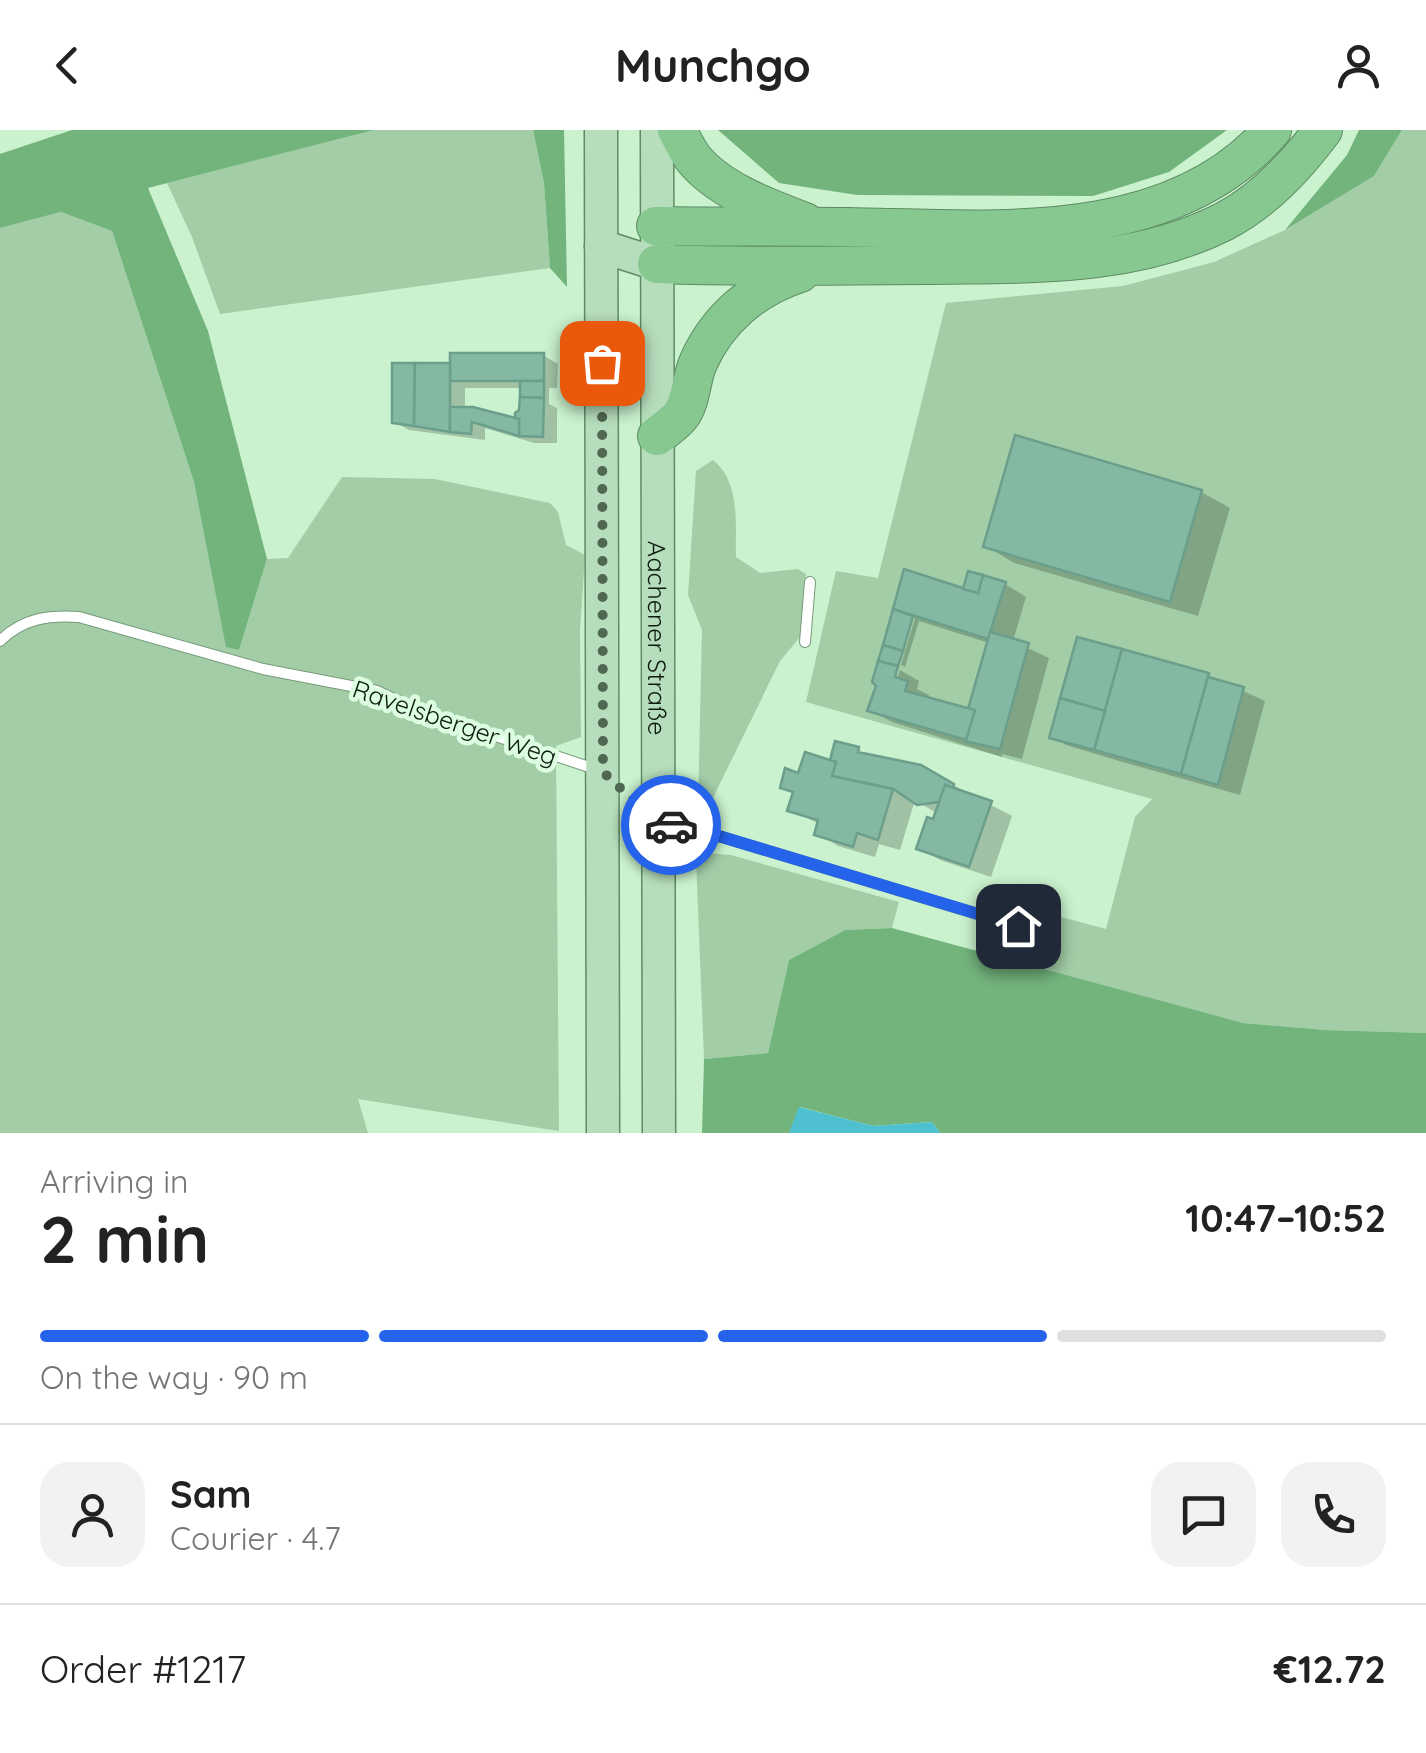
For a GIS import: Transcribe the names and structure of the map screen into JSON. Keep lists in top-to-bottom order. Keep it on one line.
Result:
{"streets":{"main road":["Aachener Straße"],"lane":["Ravelsberger Weg"]},"page":{"header":"Munchgo","heading":["2 min","Arriving in","10:47–10:52"],"panel":["Sam","Courier · 4.7","Order #1217","€12.72"],"bar":"On the way · 90 m"}}
